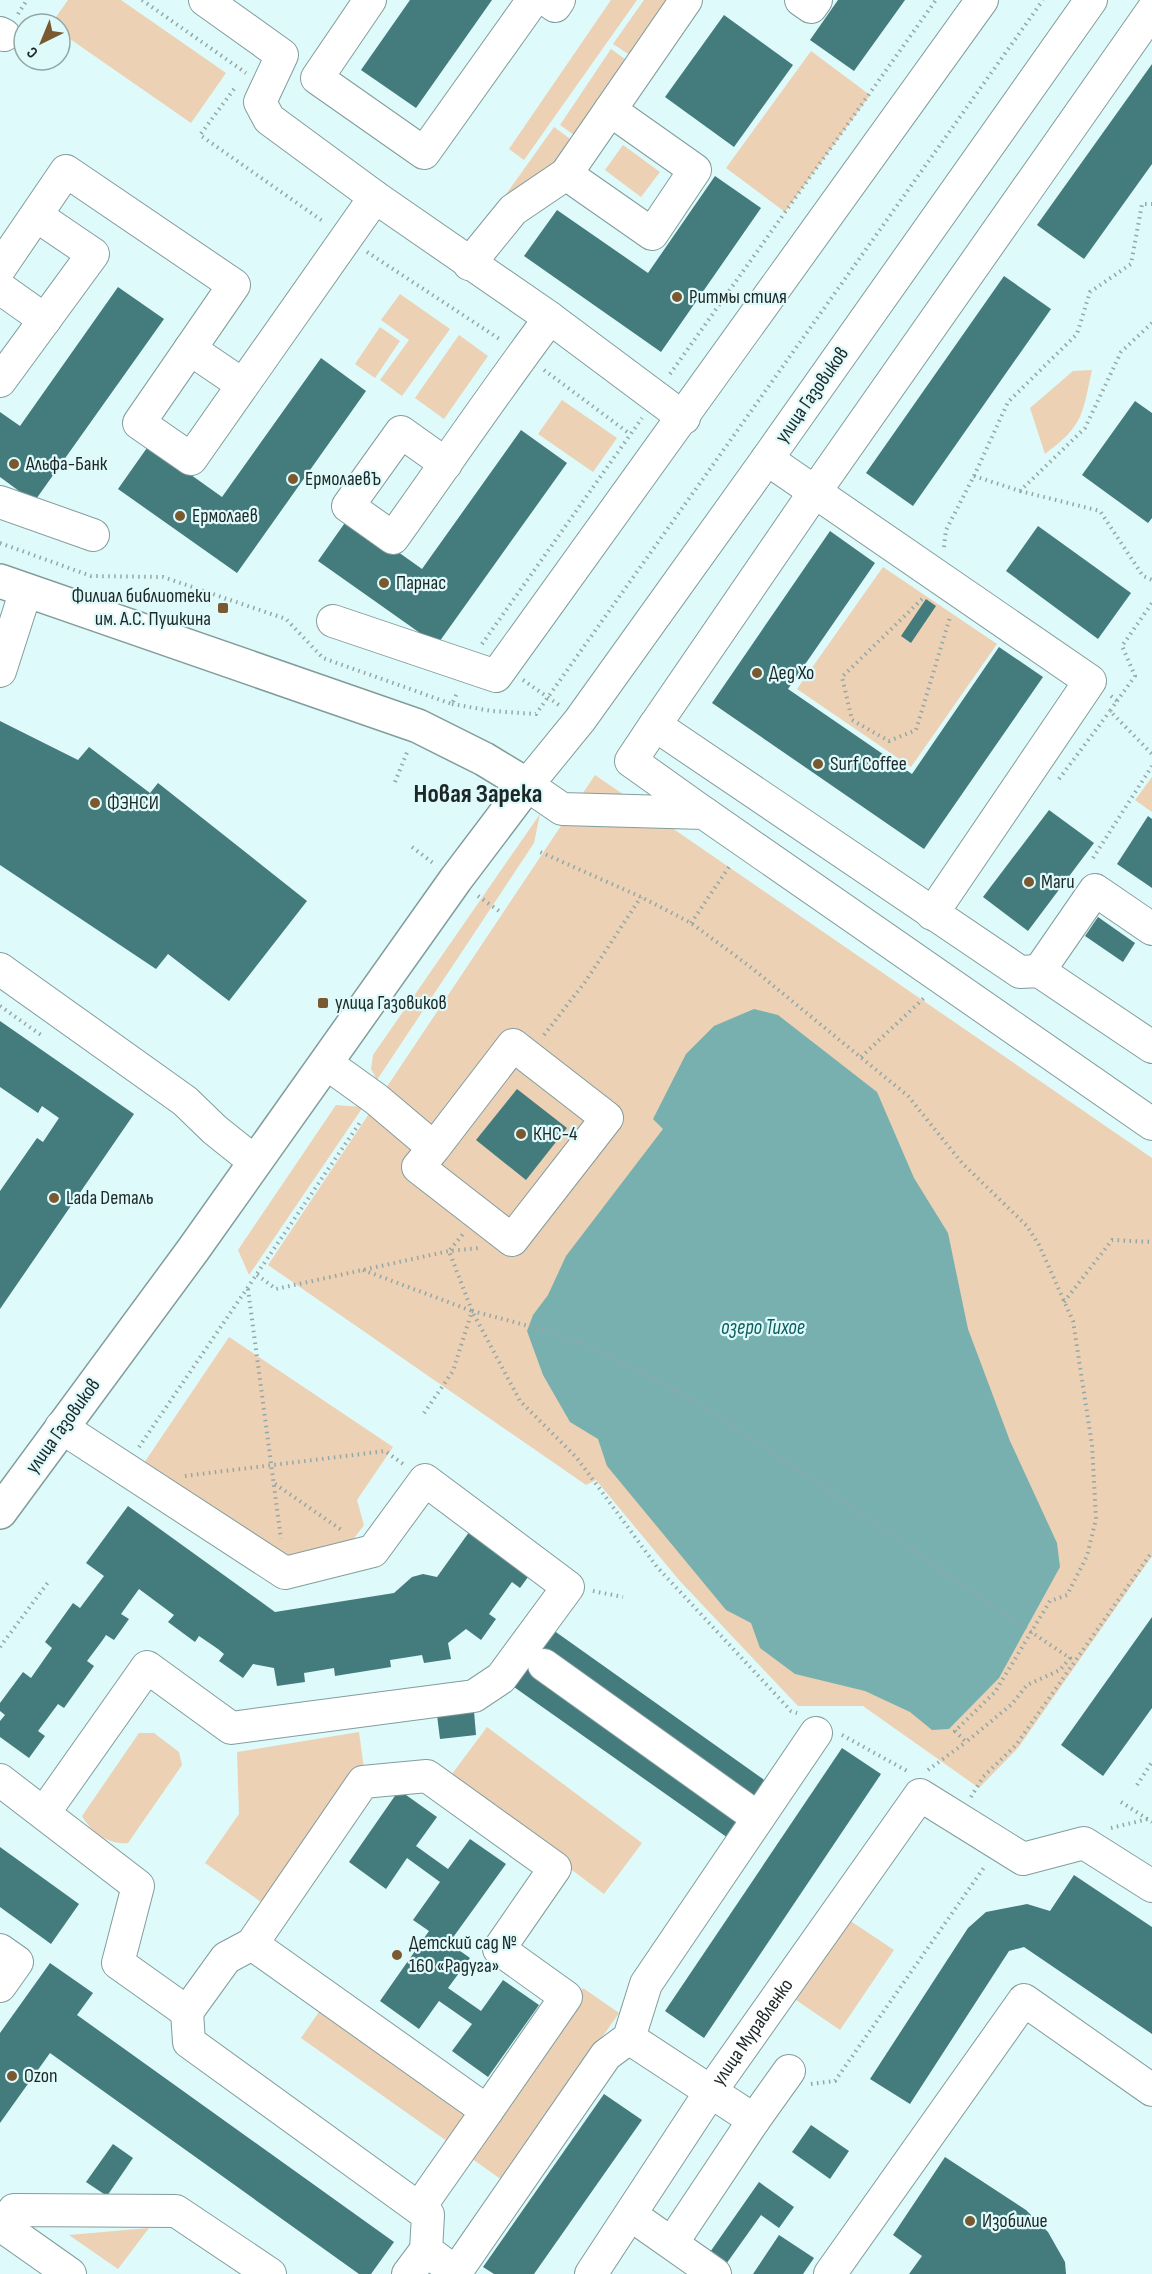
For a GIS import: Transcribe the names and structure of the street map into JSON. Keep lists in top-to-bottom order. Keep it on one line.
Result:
{"streets":{"main road":["улица Газовиков"],"street":["улица Муравленко"]},"districts":["Новая Зарека"],"water":["озеро Тихое"],"places":{"other":["Ритмы стиля","Альфа-Банк","ЕрмолаевЪ","Ермолаев","Парнас","Дед Хо","Surf Coffee","ФЭНСИ","Maru","КНС-4","Lada Dеталь","Детский сад № 160 «Радуга»","Ozon","Изобилие"],"transit":["Филиал библиотеки им. А.С. Пушкина","улица Газовиков"]},"north":"bottom left"}
